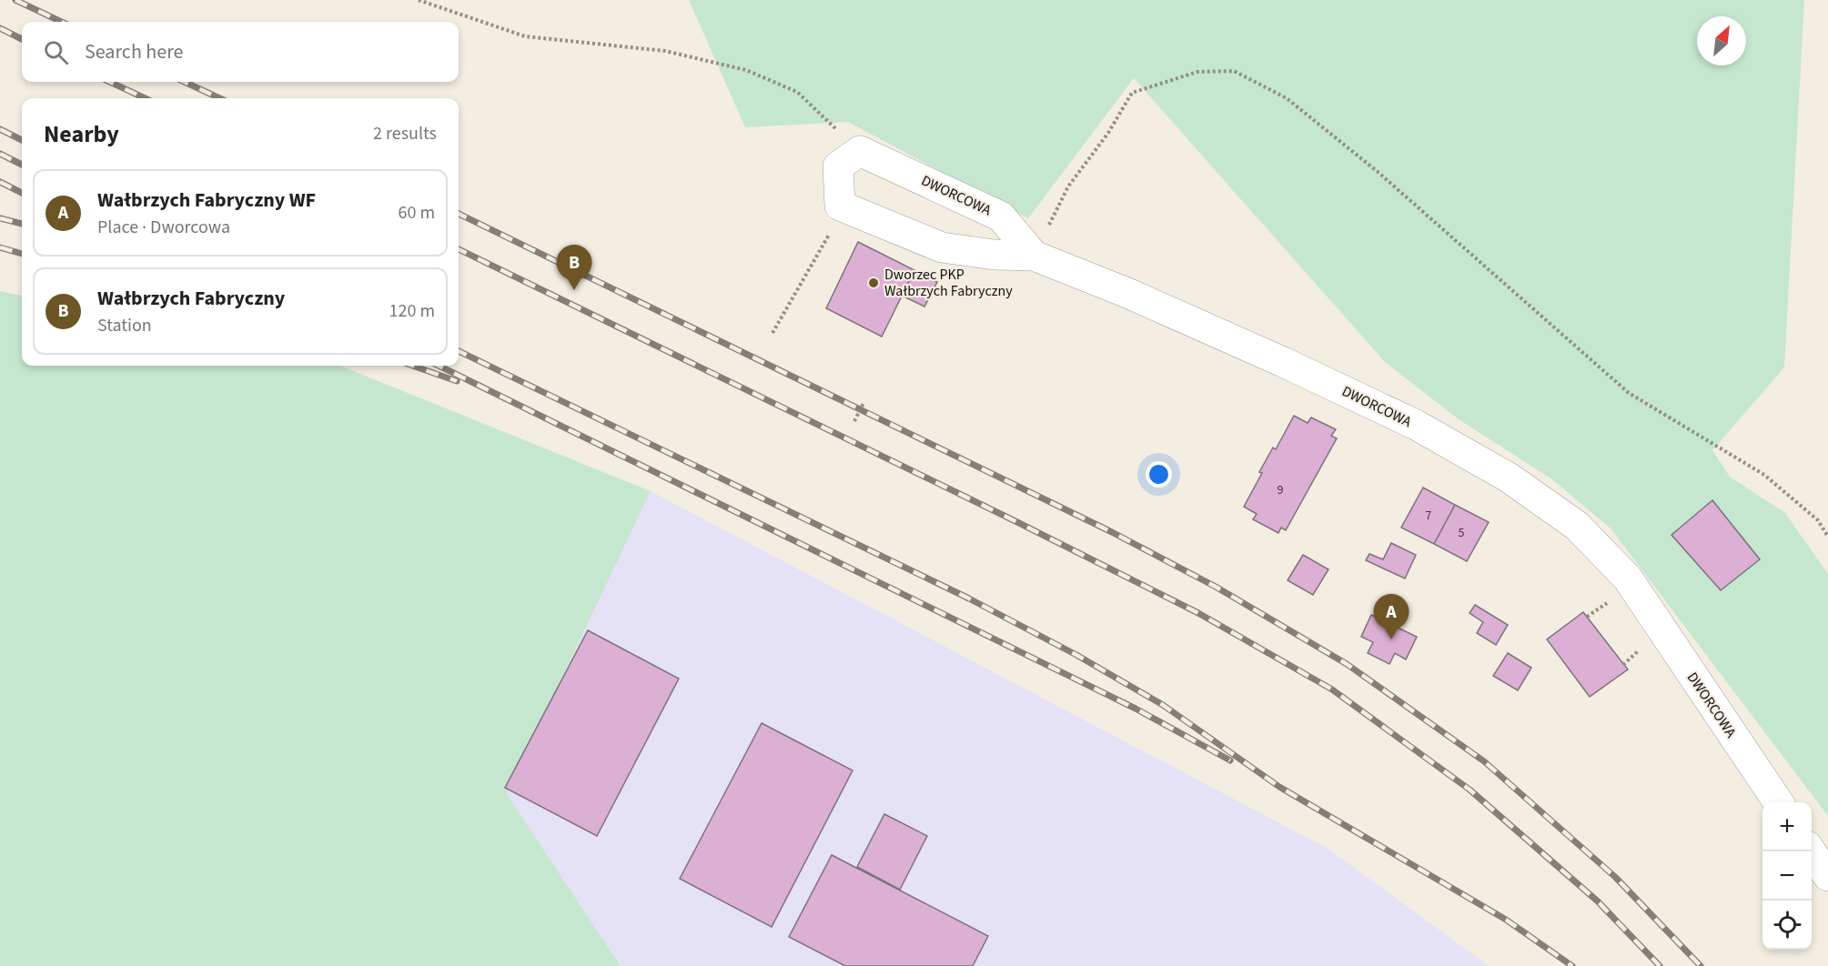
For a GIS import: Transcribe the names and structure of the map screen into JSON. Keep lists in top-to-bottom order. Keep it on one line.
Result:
{"streets":{"street":["DWORCOWA"]},"places":["Dworzec PKP Wałbrzych Fabryczny"],"house_numbers":["9","7","5"],"north":"top right","page":{"search":"Search here","heading":["Nearby","2 results"],"list":[{"mark":"A","name":"Wałbrzych Fabryczny WF","note":"Place · Dworcowa","value":"60 m"},{"mark":"B","name":"Wałbrzych Fabryczny","note":"Station","value":"120 m"}],"pins":["B","A"],"map_buttons":["+","−"]}}
